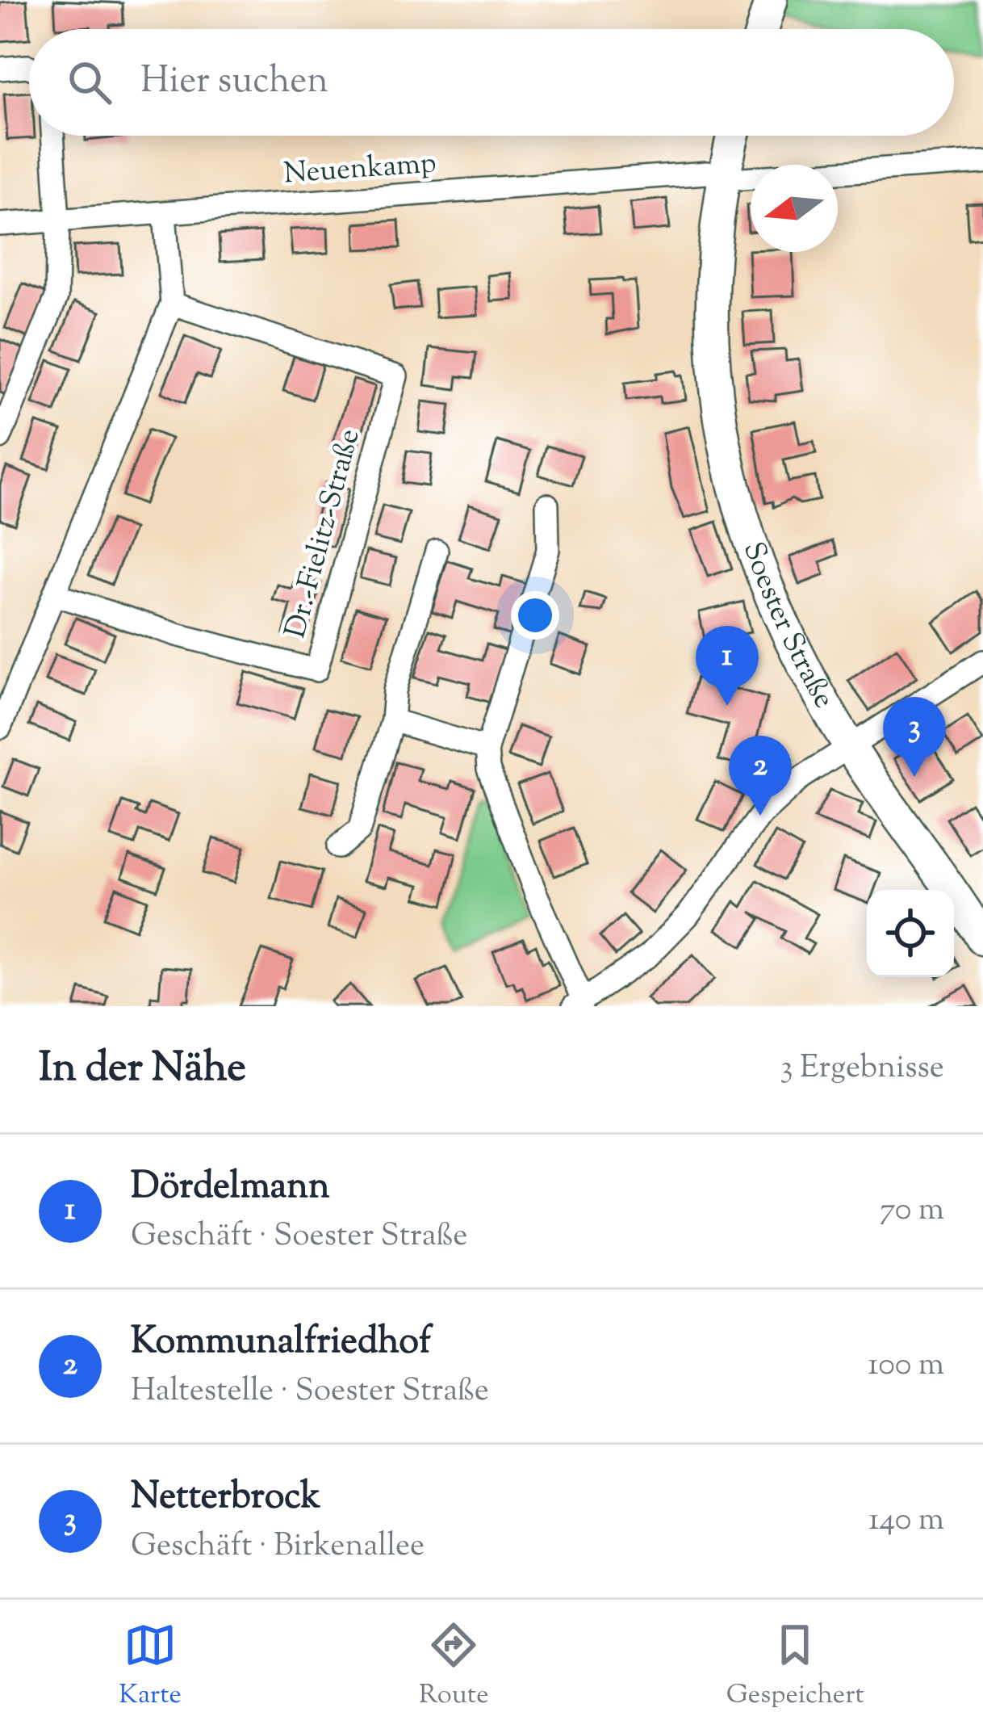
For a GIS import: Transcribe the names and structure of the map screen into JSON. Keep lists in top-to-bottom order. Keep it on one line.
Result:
{"streets":{"main road":["Soester Straße"],"street":["Neuenkamp","Dr.-Fielitz-Straße"]},"crossings":[["Neuenkamp","Soester Straße"]],"north":"left","page":{"search":"Hier suchen","pins":["1","3","2"],"heading":["In der Nähe","3 Ergebnisse"],"list":[{"mark":"1","name":"Dördelmann","note":"Geschäft · Soester Straße","value":"70 m"},{"mark":"2","name":"Kommunalfriedhof","note":"Haltestelle · Soester Straße","value":"100 m"},{"mark":"3","name":"Netterbrock","note":"Geschäft · Birkenallee","value":"140 m"}],"nav":["Karte","Route","Gespeichert"]}}
